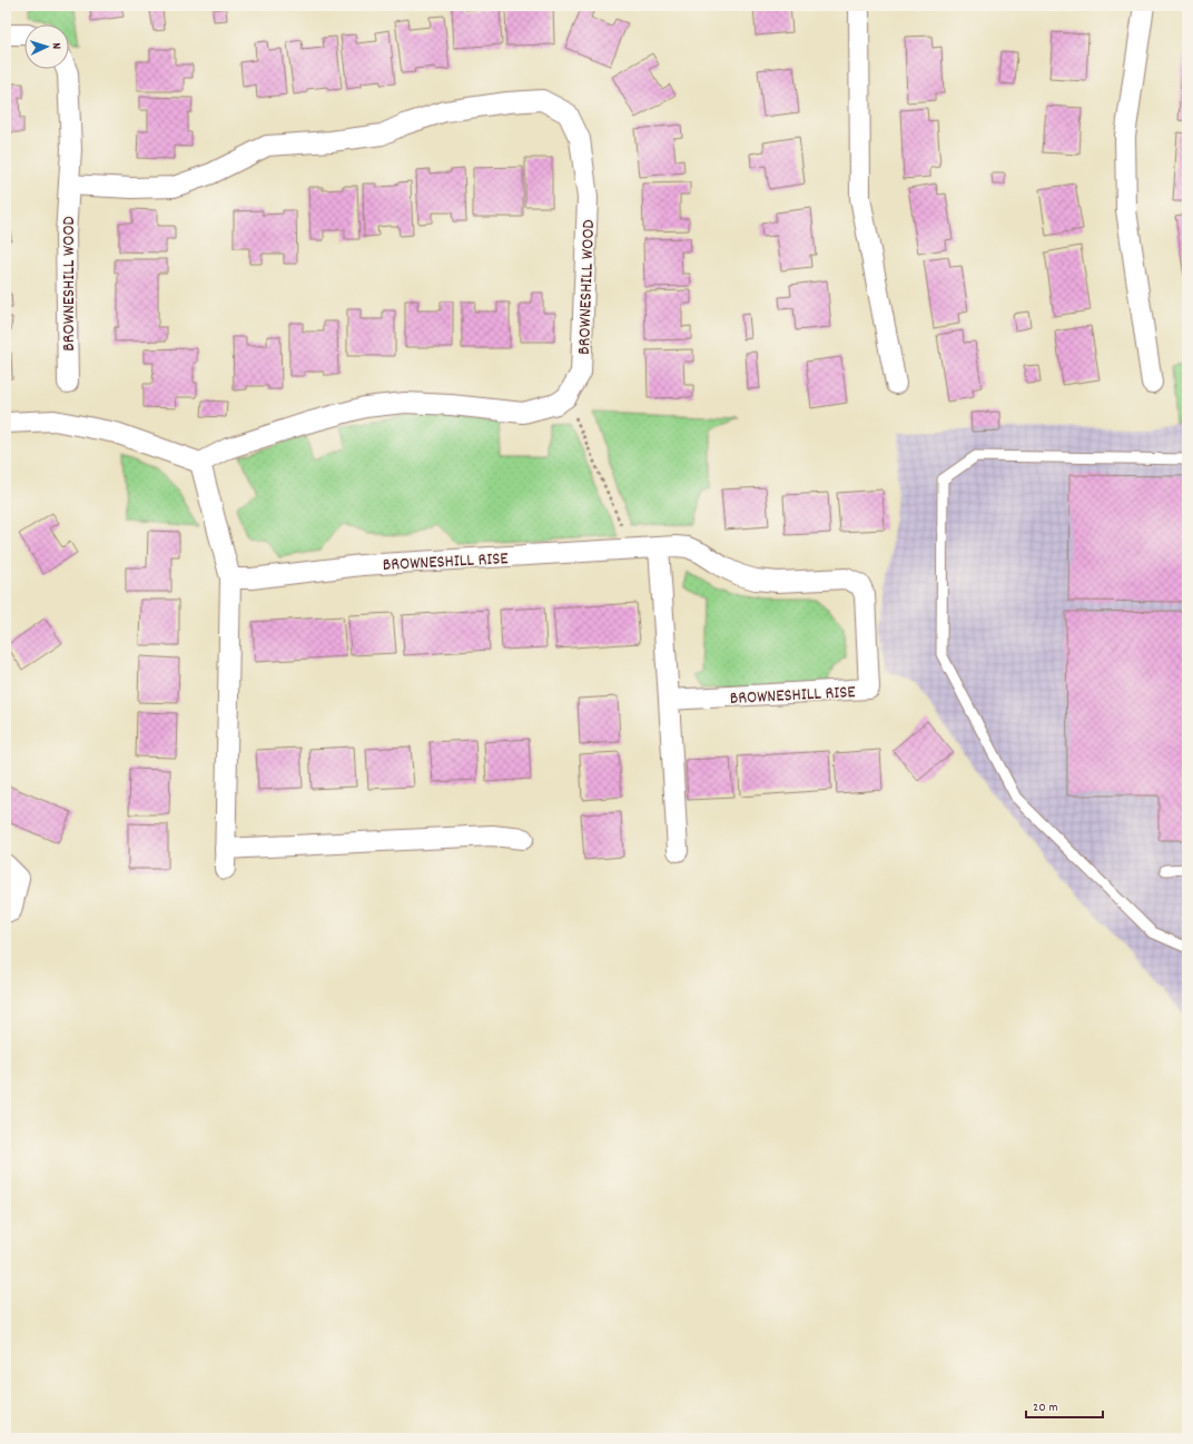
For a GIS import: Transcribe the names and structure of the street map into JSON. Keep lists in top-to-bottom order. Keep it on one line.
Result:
{"streets":{"street":["BROWNESHILL WOOD","BROWNESHILL RISE"]},"scale_bar":"20 m","north":"right"}
